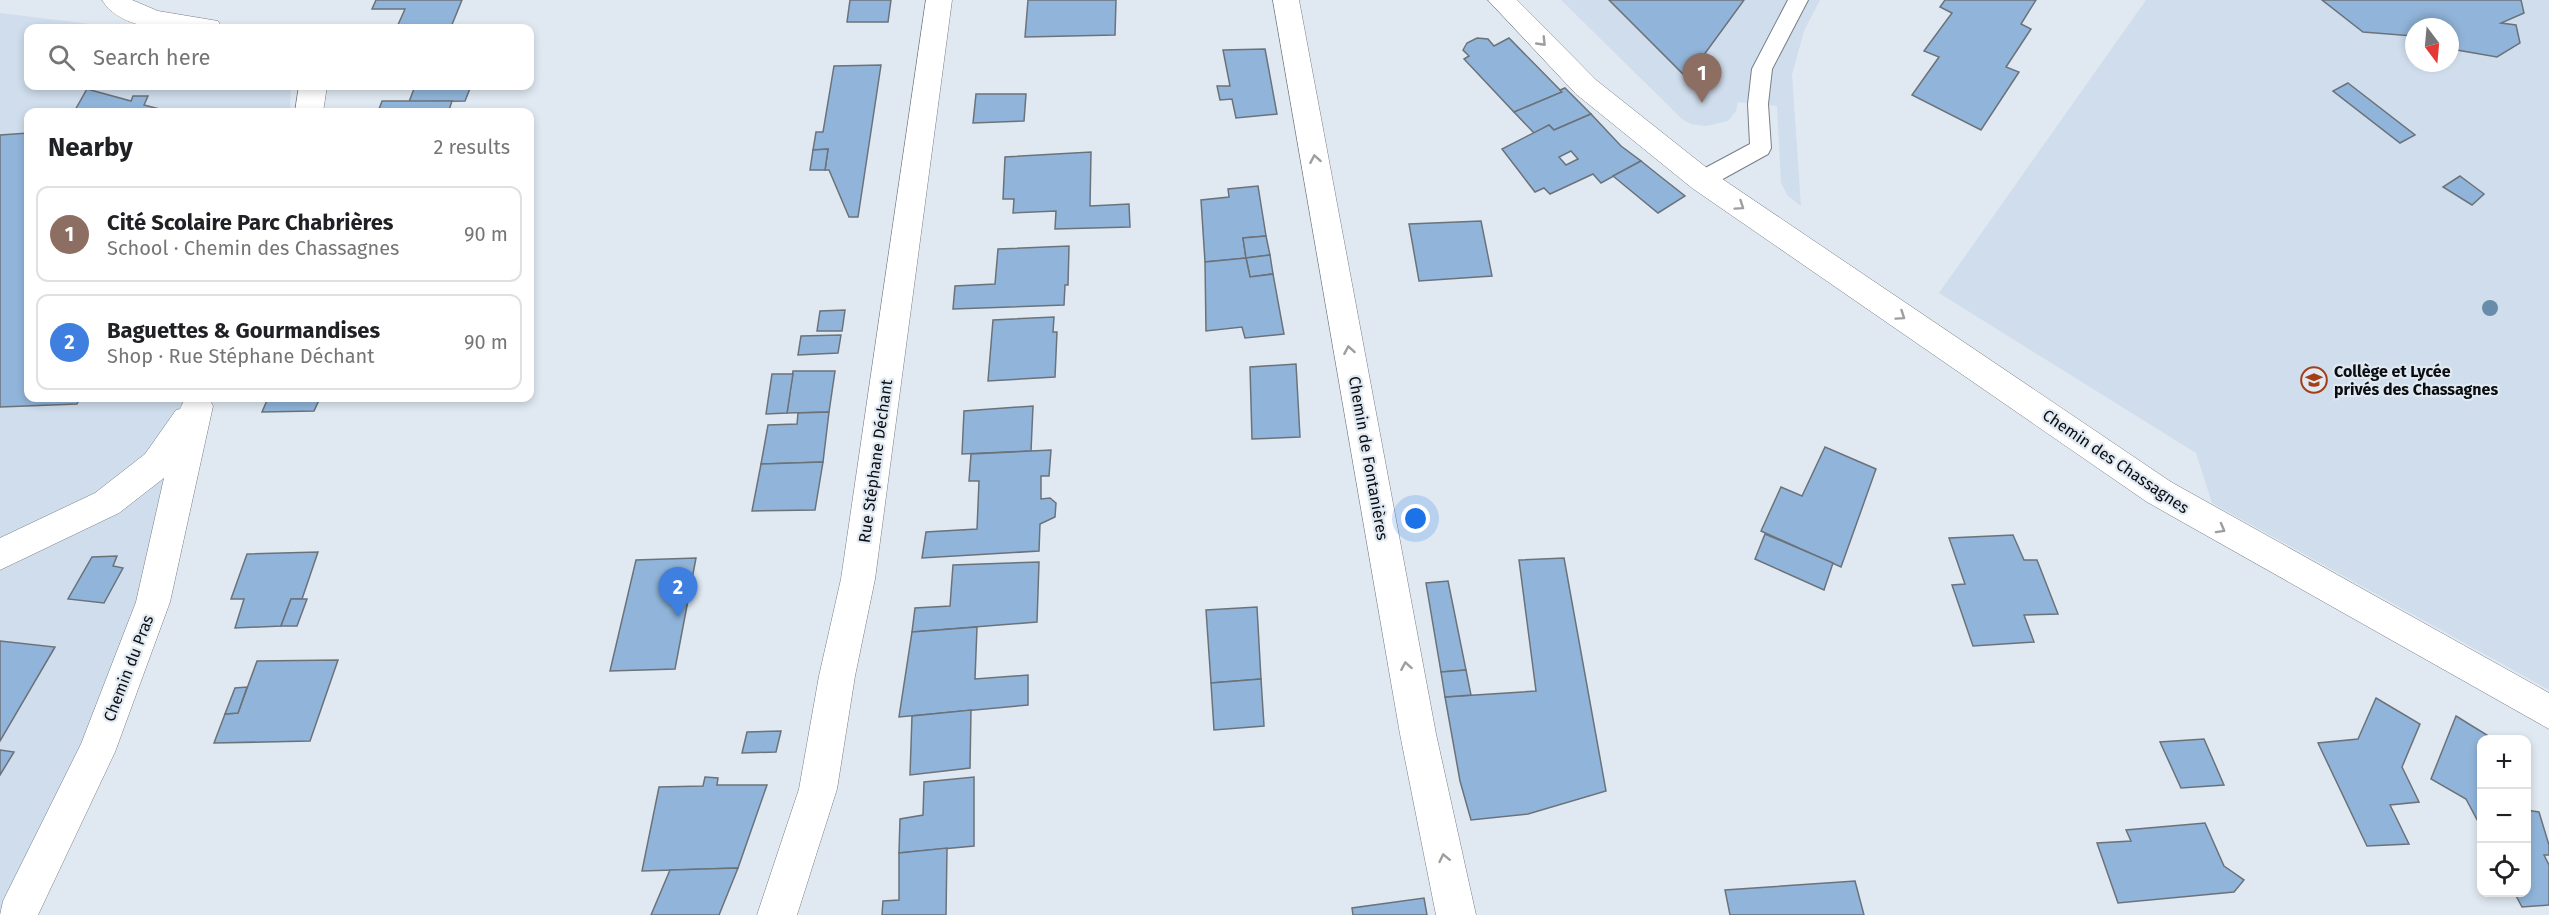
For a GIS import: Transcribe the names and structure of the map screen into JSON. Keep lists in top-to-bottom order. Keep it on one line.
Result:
{"streets":{"street":["Chemin de Fontanières","Rue Stéphane Déchant","Chemin des Chassagnes","Chemin du Pras"]},"one_way":["Chemin de Fontanières","Chemin des Chassagnes"],"places":{"school or university":["Collège et Lycée privés des Chassagnes"]},"north":"bottom","page":{"search":"Search here","pins":["1","2"],"heading":["Nearby","2 results"],"list":[{"mark":"1","name":"Cité Scolaire Parc Chabrières","note":"School · Chemin des Chassagnes","value":"90 m"},{"mark":"2","name":"Baguettes & Gourmandises","note":"Shop · Rue Stéphane Déchant","value":"90 m"}],"map_buttons":["+","−"]}}
